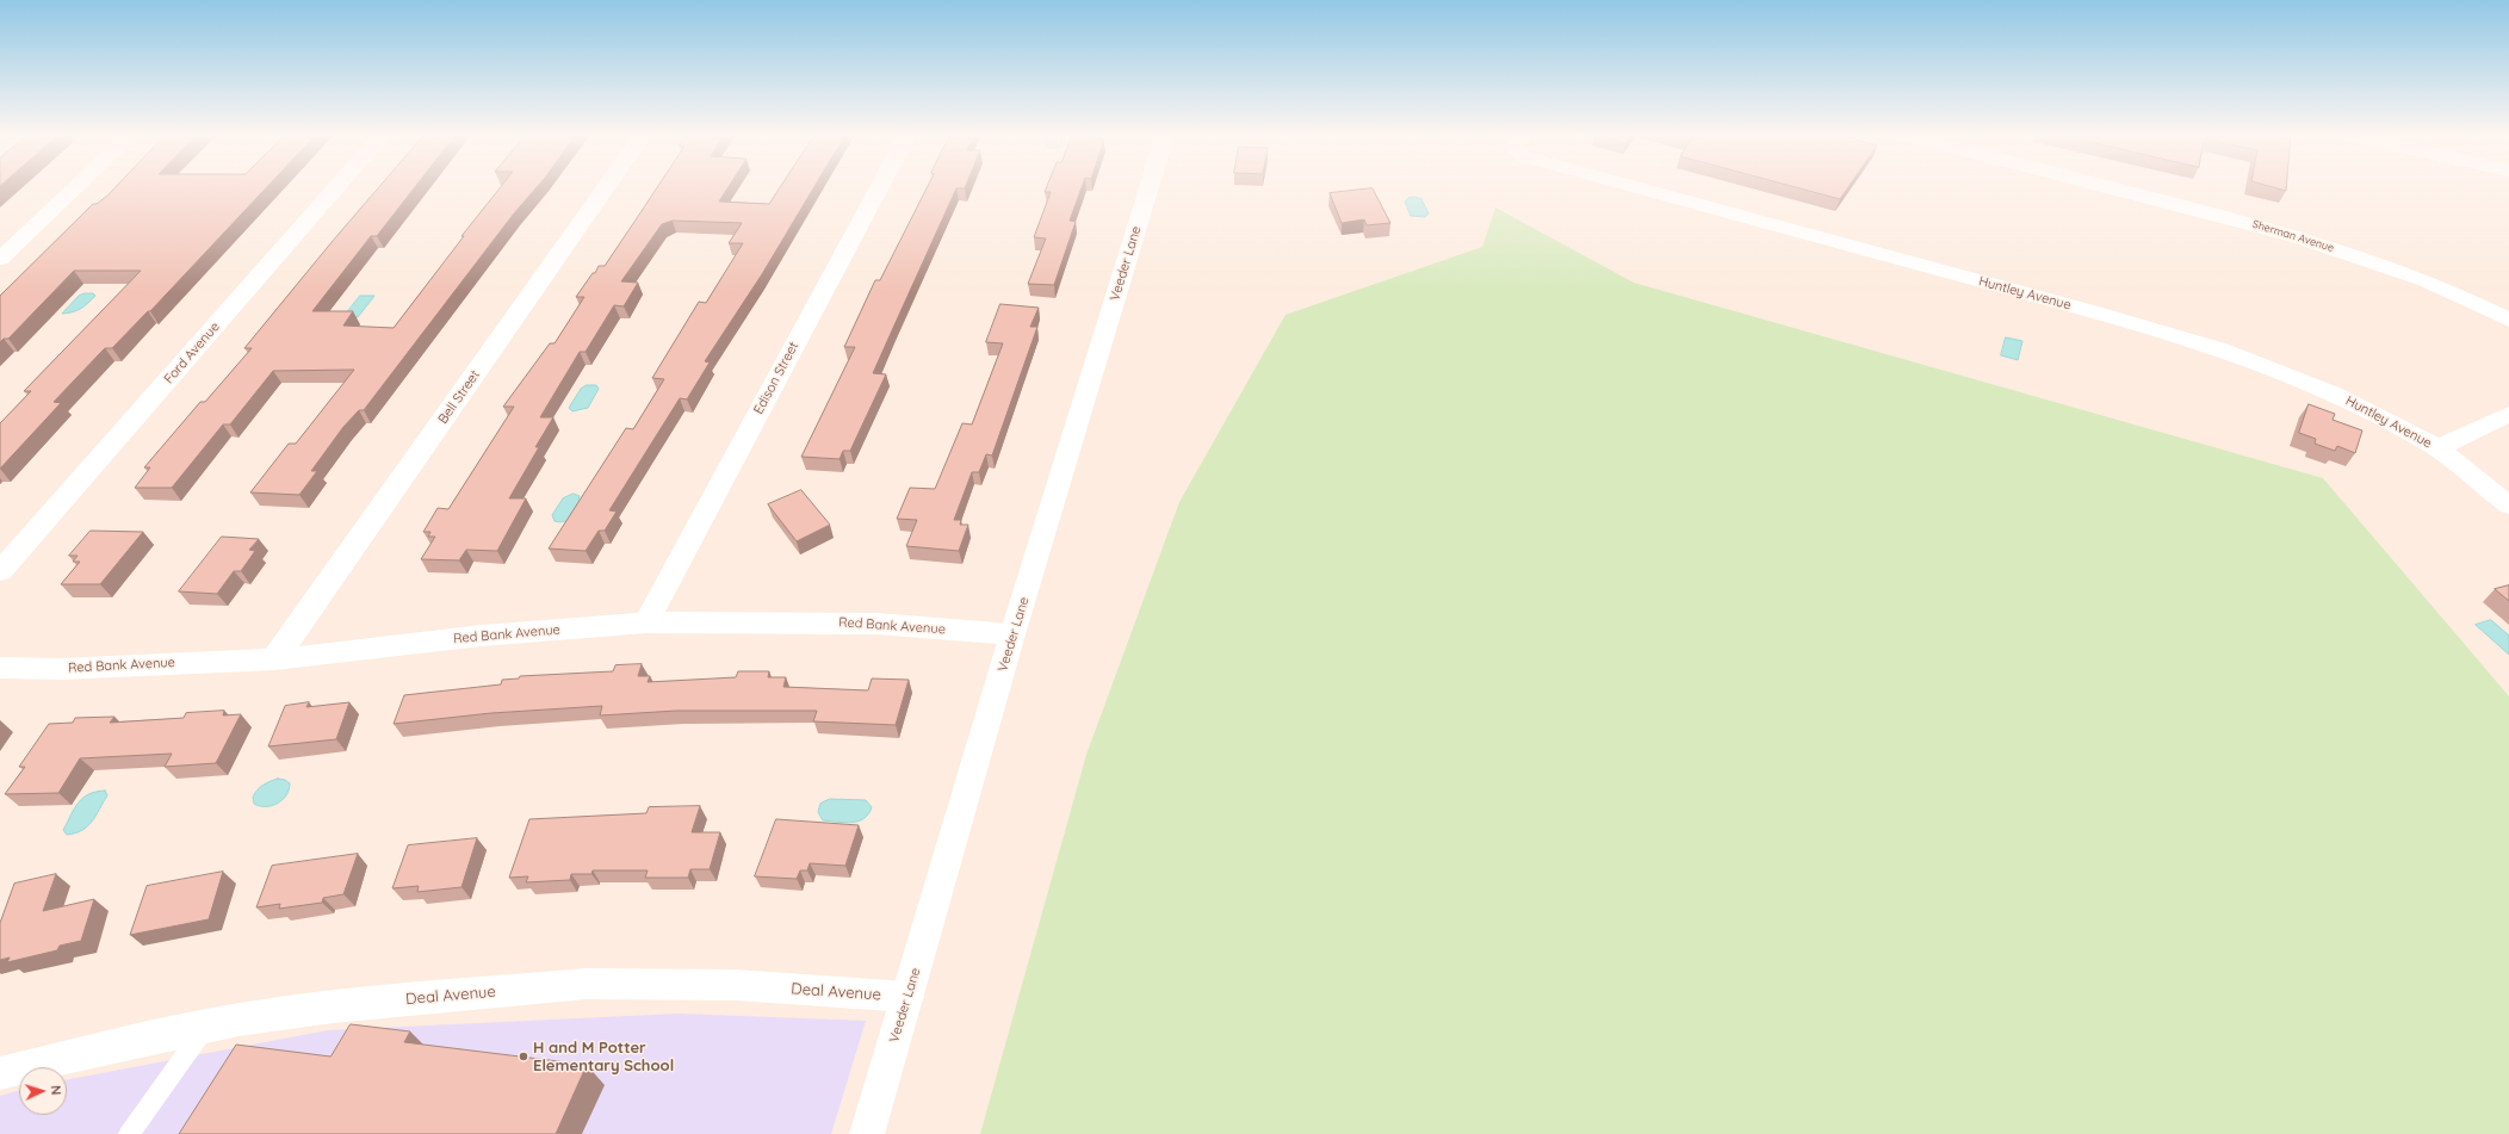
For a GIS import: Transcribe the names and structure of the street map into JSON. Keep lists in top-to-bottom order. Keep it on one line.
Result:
{"streets":{"street":["Sherman Avenue","Veeder Lane","Huntley Avenue","Ford Avenue","Edison Street","Bell Street","Red Bank Avenue","Deal Avenue"]},"crossings":[["Veeder Lane","Red Bank Avenue"],["Veeder Lane","Deal Avenue"],["Edison Street","Red Bank Avenue"],["Bell Street","Red Bank Avenue"]],"places":["H and M Potter Elementary School"],"north":"right"}
